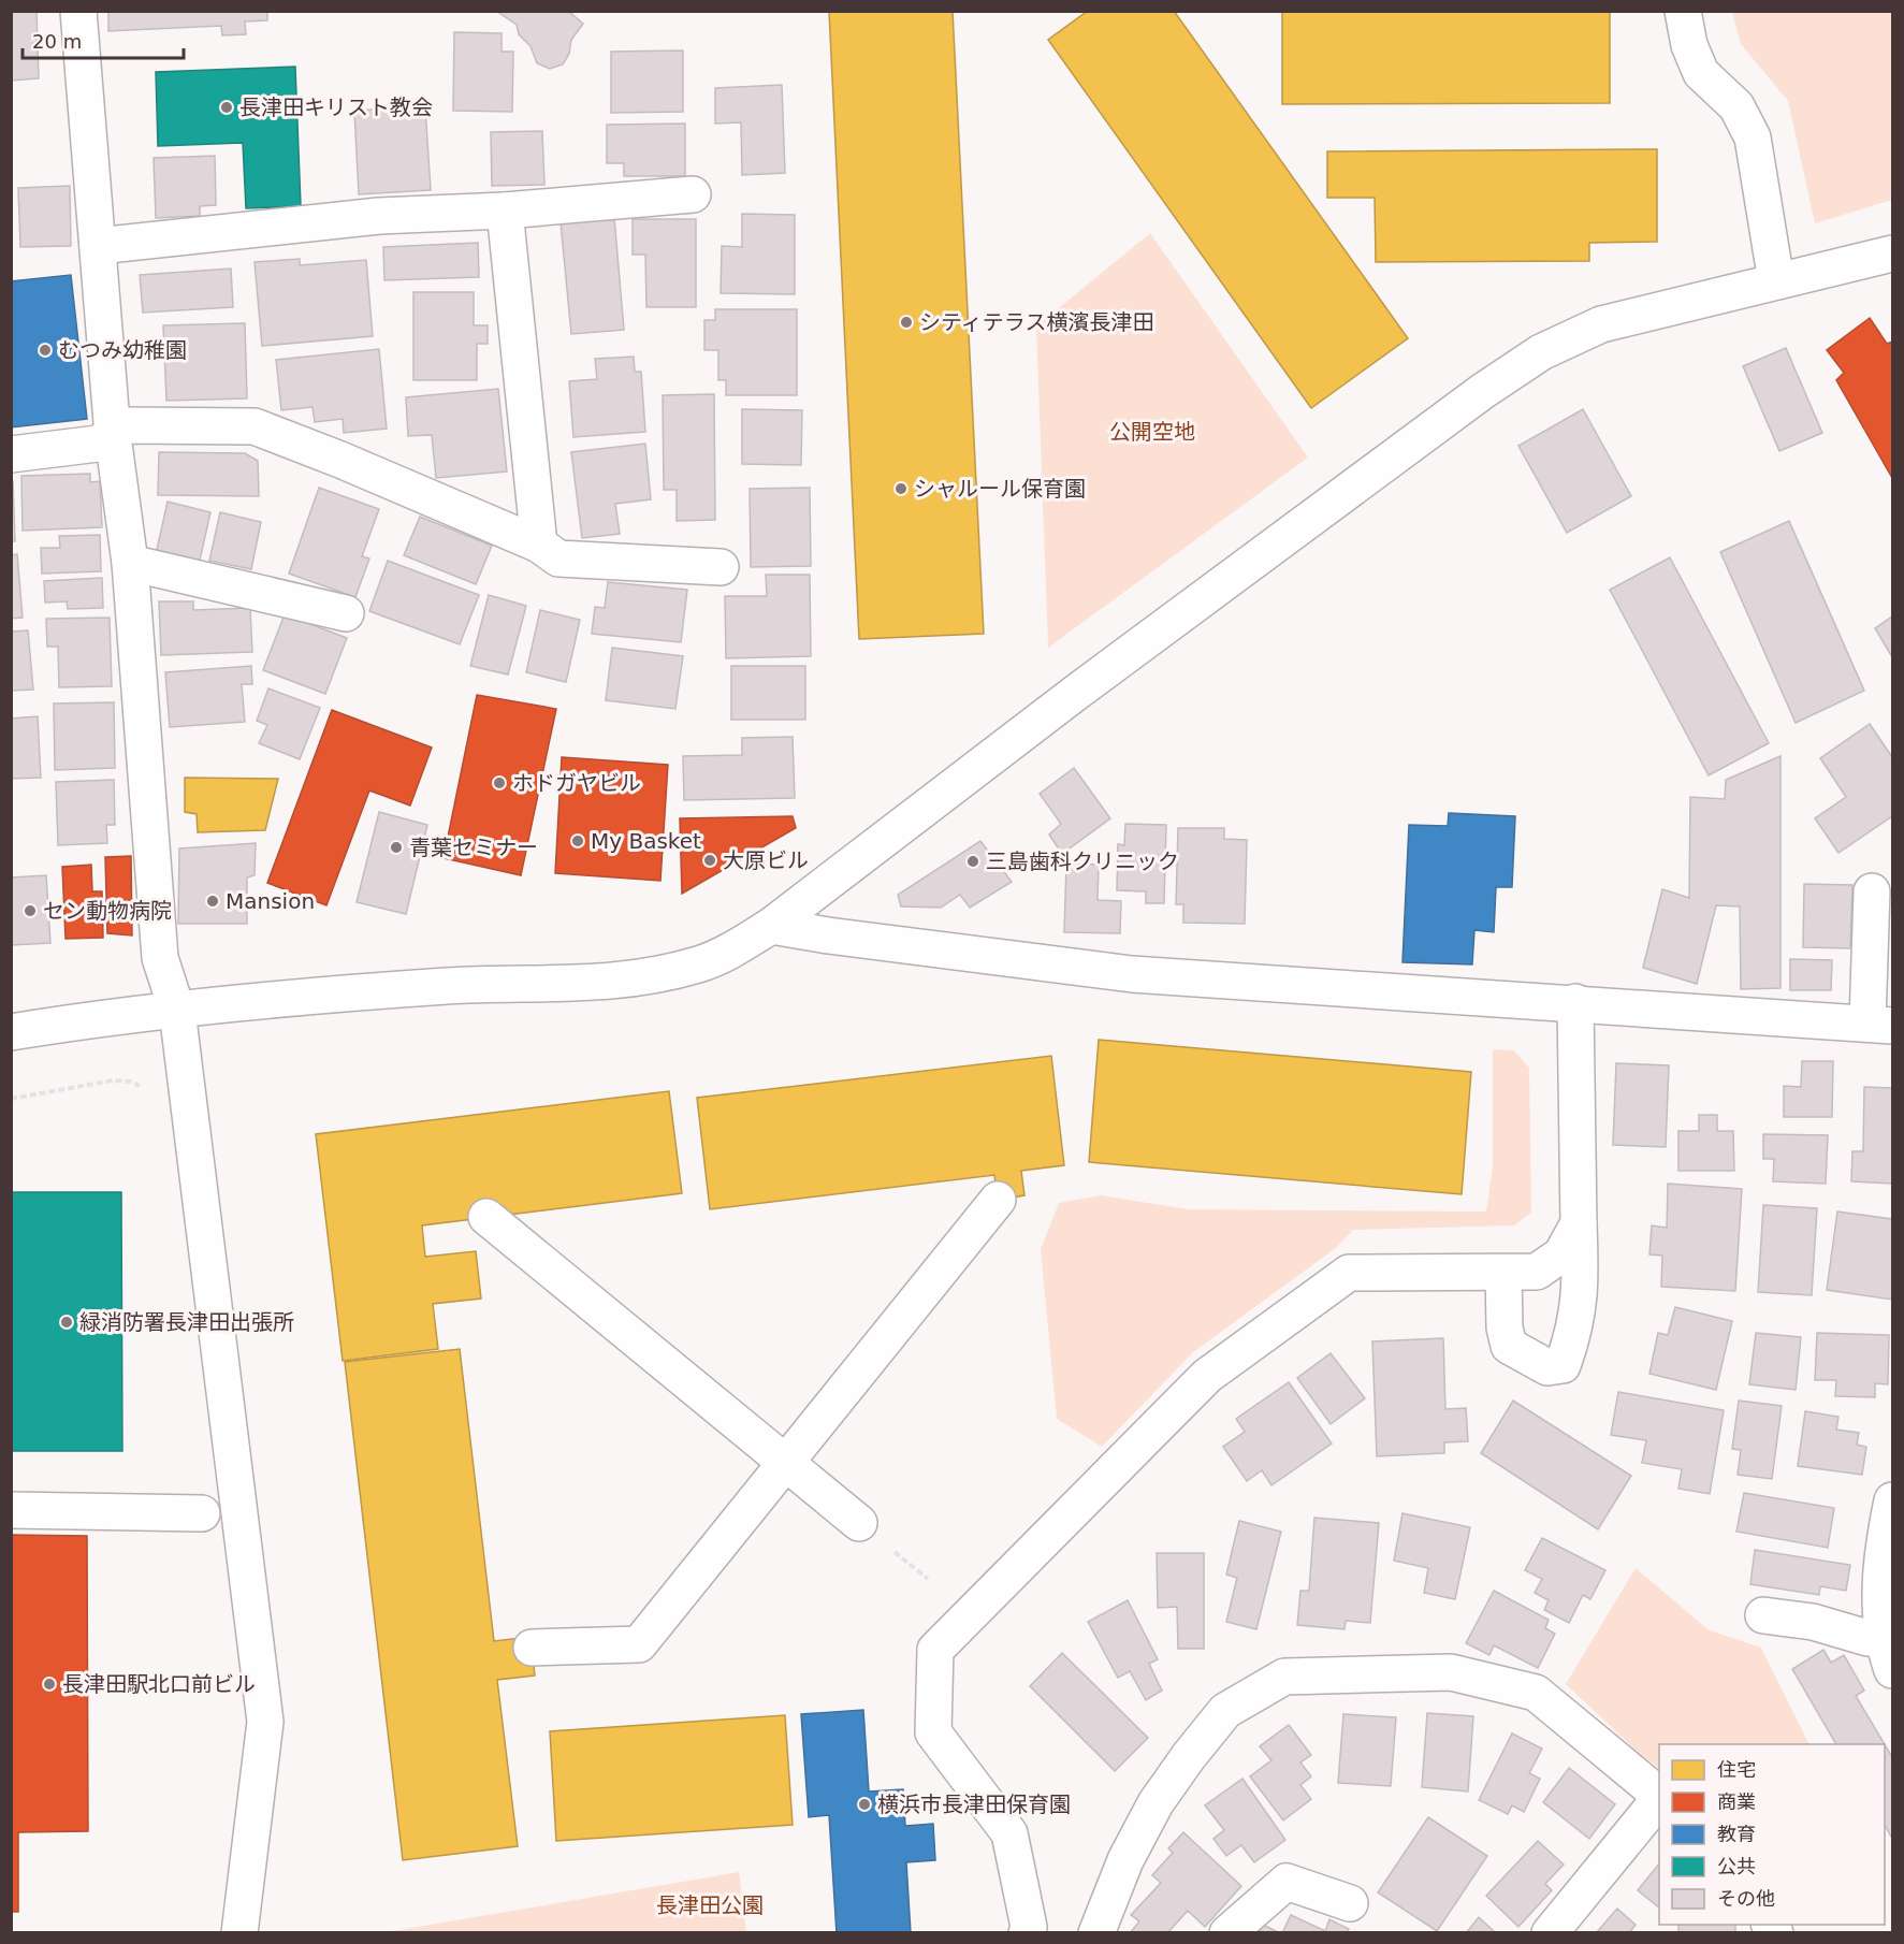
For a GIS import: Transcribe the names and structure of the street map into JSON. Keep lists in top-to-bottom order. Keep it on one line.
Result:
{"parks":["公開空地","長津田公園"],"places":["長津田キリスト教会","シティテラス横濱長津田","むつみ幼稚園","シャルール保育園","ホドガヤビル","My Basket","青葉セミナー","大原ビル","三島歯科クリニック","Mansion","セン動物病院","緑消防署長津田出張所","長津田駅北口前ビル","横浜市長津田保育園"],"legend":["住宅","商業","教育","公共","その他"],"scale_bar":"20 m"}
